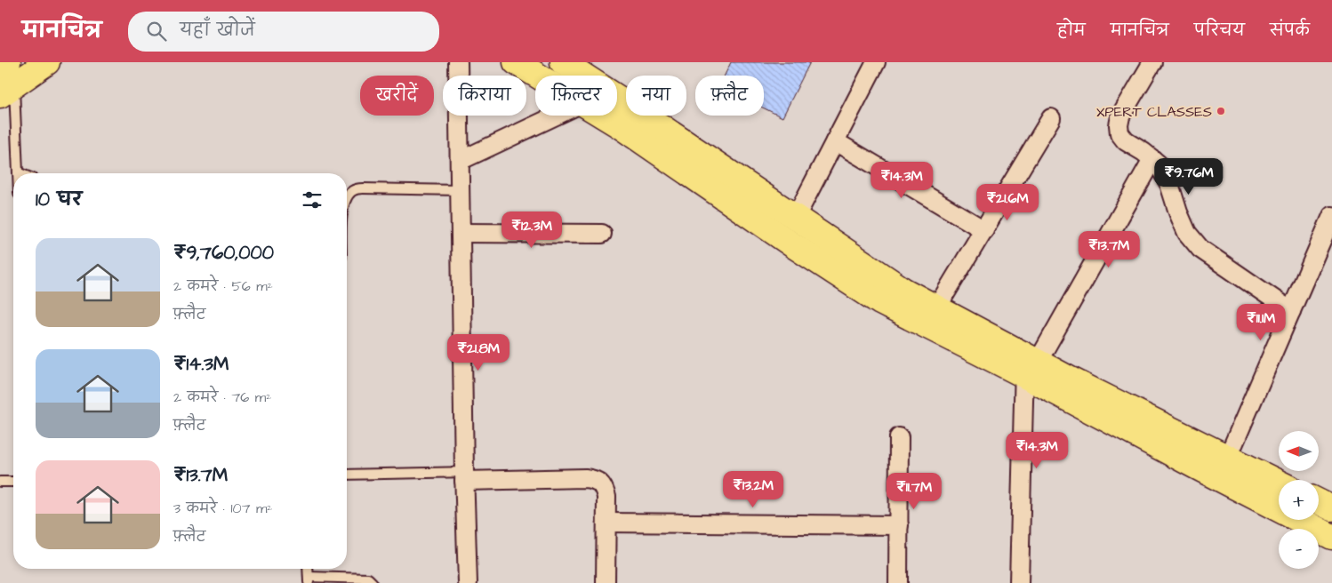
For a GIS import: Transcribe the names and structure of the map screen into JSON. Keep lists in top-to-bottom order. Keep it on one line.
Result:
{"places":["XPERT CLASSES"],"north":"left","page":{"header":"मानचित्र","search":"यहाँ खोजें","nav":["होम","मानचित्र","परिचय","संपर्क"],"chip":["खरीदें","किराया","फ़िल्टर","नया","फ़्लैट"],"price":["₹9.76M","₹14.3M","₹21.6M","₹12.3M","₹13.7M","₹11.1M","₹21.8M","₹14.3M","₹13.2M","₹11.7M"],"heading":"10 घर","list":[{"name":"₹9,760,000","note":"2 कमरे · 56 m² · फ़्लैट"},{"name":"₹14.3M","note":"2 कमरे · 76 m² · फ़्लैट"},{"name":"₹13.7M","note":"3 कमरे · 107 m² · फ़्लैट"}],"map_buttons":["+","−"]}}
